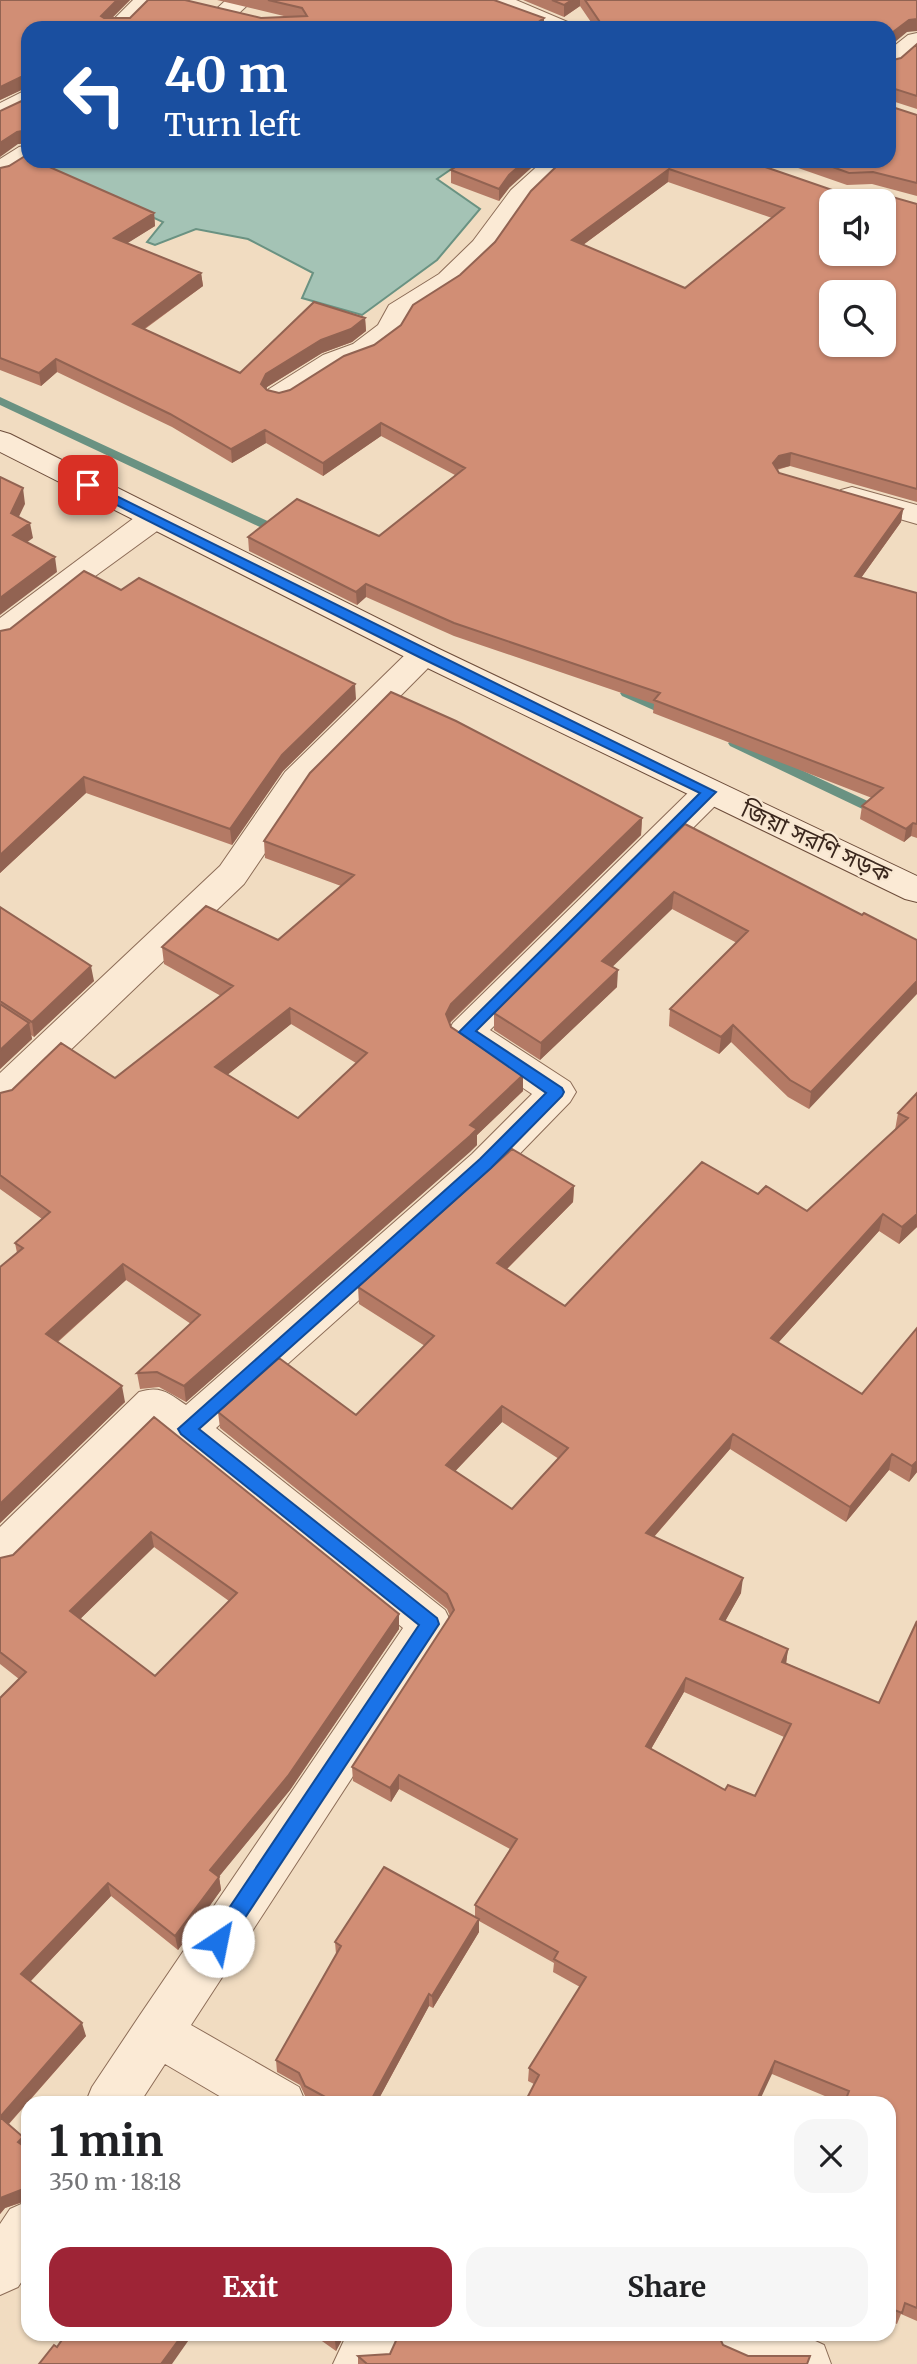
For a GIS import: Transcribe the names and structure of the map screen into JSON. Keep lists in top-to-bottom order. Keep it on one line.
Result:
{"streets":{"street":["জিয়া সরণি সড়ক"]},"page":{"turn":["40 m","Turn left"],"heading":["1 min","350 m · 18:18"],"buttons":["Exit","Share"]}}
